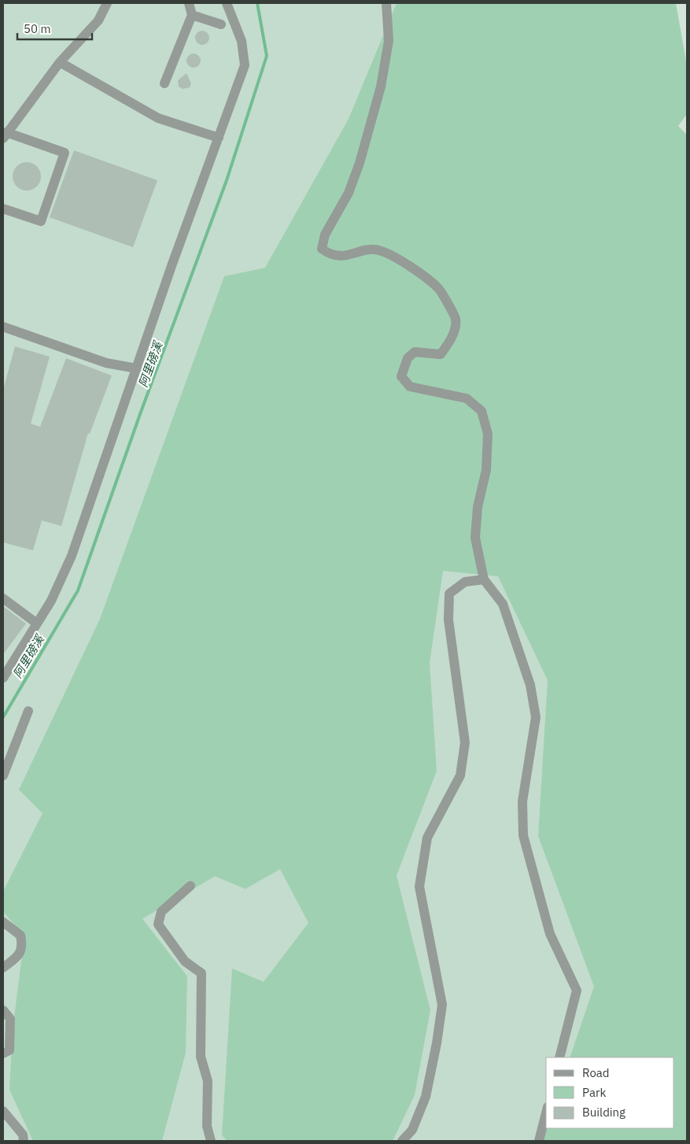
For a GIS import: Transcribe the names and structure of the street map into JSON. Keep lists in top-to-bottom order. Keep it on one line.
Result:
{"water":["阿里磅溪"],"legend":["Road","Park","Building"],"scale_bar":"50 m"}
